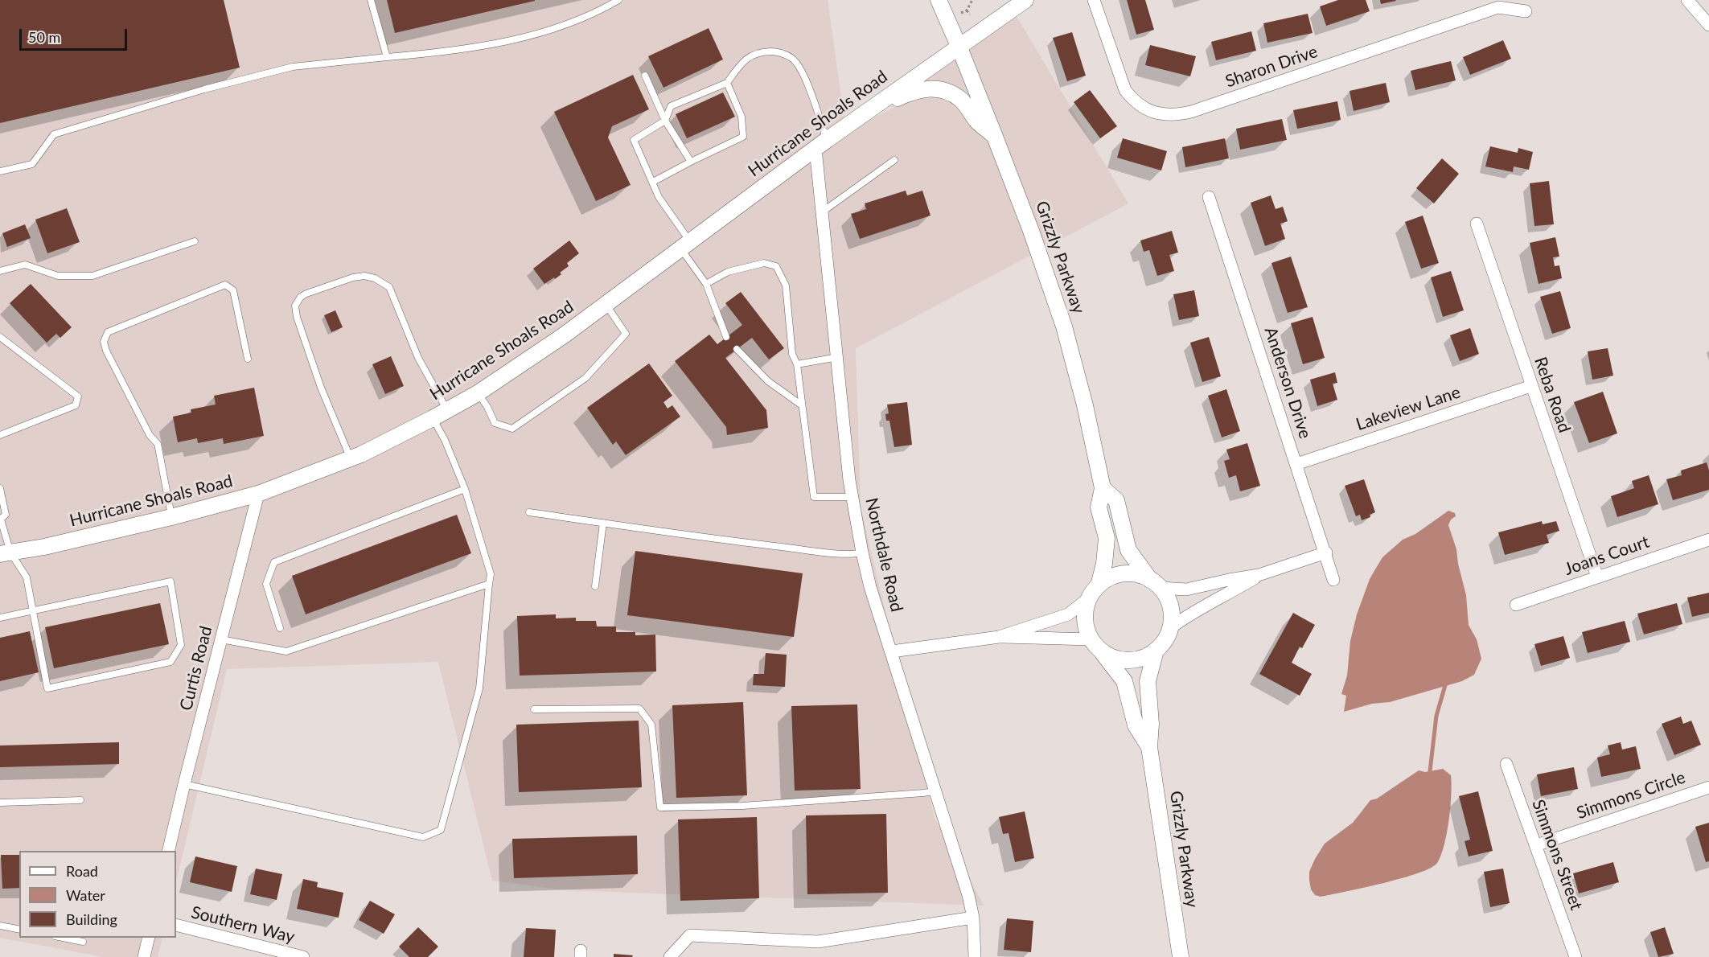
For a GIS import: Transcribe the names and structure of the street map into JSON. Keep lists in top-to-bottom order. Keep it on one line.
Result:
{"streets":{"street":["Sharon Drive","Hurricane Shoals Road","Grizzly Parkway","Anderson Drive","Reba Road","Lakeview Lane","Northdale Road","Joans Court","Curtis Road","Simmons Circle","Simmons Street","Southern Way"]},"crossings":[["Hurricane Shoals Road","Grizzly Parkway"],["Hurricane Shoals Road","Northdale Road"],["Hurricane Shoals Road","Curtis Road"],["Anderson Drive","Lakeview Lane"],["Reba Road","Lakeview Lane"],["Reba Road","Joans Court"],["Simmons Circle","Simmons Street"]],"legend":["Road","Water","Building"],"scale_bar":"50 m"}
